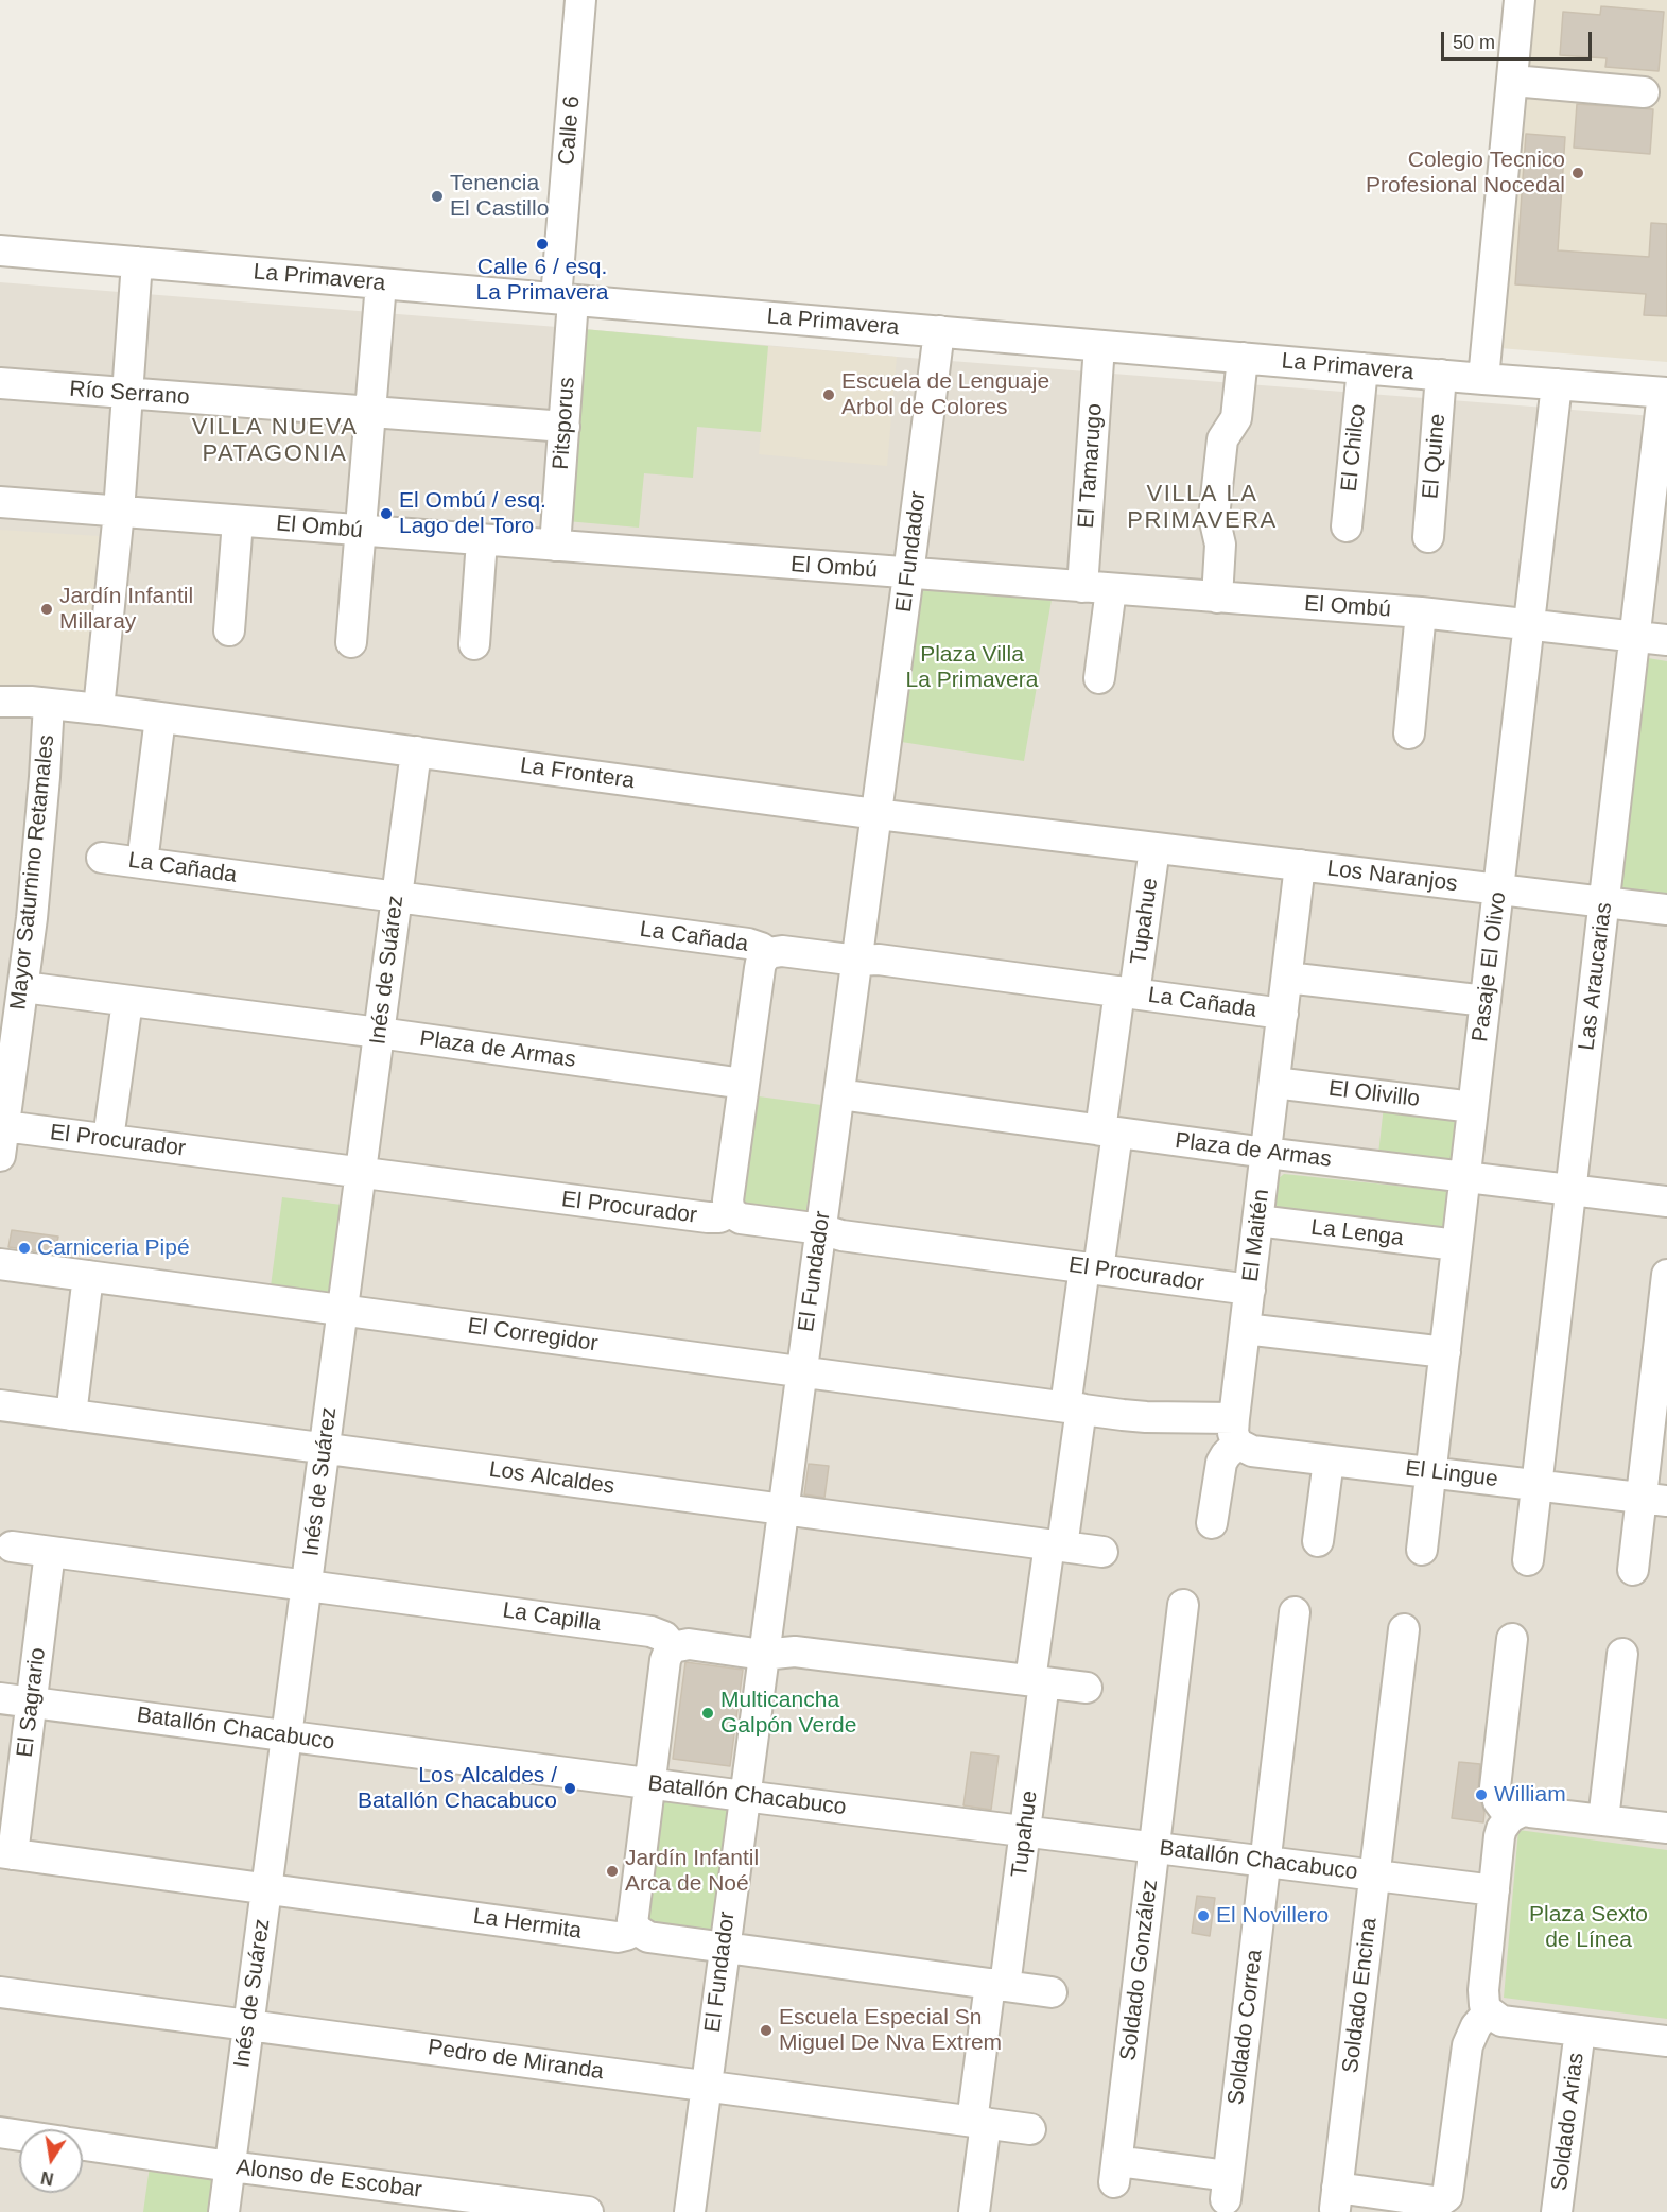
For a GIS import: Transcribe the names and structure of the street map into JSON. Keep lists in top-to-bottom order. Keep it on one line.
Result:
{"streets":{"street":["Calle 6","La Primavera","Río Serrano","Pitsporus","El Chilco","El Quine","El Tamarugo","El Ombú","El Fundador","La Frontera","La Cañada","Mayor Saturnino Retamales","Los Naranjos","Tupahue","Pasaje El Olivo","Inés de Suárez","Las Araucarias","Plaza de Armas","El Olivillo","El Procurador","La Lenga","El Maitén","El Corregidor","El Lingue","Los Alcaldes","La Capilla","El Sagrario","Batallón Chacabuco","La Hermita","Soldado González","Soldado Encina","Soldado Correa","Pedro de Miranda","Soldado Arias","Alonso de Escobar"]},"crossings":[["Calle 6","La Primavera"],["Calle 6","Pitsporus"],["La Primavera","Pitsporus"],["La Primavera","El Chilco"],["La Primavera","El Quine"],["La Primavera","El Tamarugo"],["La Primavera","El Fundador"],["La Primavera","Pasaje El Olivo"],["La Primavera","Las Araucarias"],["Río Serrano","Pitsporus"],["Pitsporus","El Ombú"],["El Tamarugo","El Ombú"],["El Ombú","El Fundador"],["El Ombú","Pasaje El Olivo"],["El Ombú","Las Araucarias"],["El Fundador","La Frontera"],["El Fundador","La Cañada"],["El Fundador","Plaza de Armas"],["El Fundador","El Procurador"],["El Fundador","El Corregidor"],["El Fundador","Los Alcaldes"],["El Fundador","Batallón Chacabuco"],["El Fundador","La Hermita"],["El Fundador","Pedro de Miranda"],["La Frontera","Mayor Saturnino Retamales"],["La Frontera","Los Naranjos"],["La Frontera","Tupahue"],["La Frontera","Inés de Suárez"],["La Cañada","Tupahue"],["La Cañada","Inés de Suárez"],["La Cañada","El Maitén"],["Mayor Saturnino Retamales","Plaza de Armas"],["Mayor Saturnino Retamales","El Procurador"],["Los Naranjos","Tupahue"],["Los Naranjos","Pasaje El Olivo"],["Los Naranjos","Las Araucarias"],["Los Naranjos","El Maitén"],["Tupahue","Plaza de Armas"],["Tupahue","El Procurador"],["Tupahue","El Corregidor"],["Tupahue","El Lingue"],["Tupahue","Los Alcaldes"],["Tupahue","Batallón Chacabuco"],["Tupahue","La Hermita"],["Tupahue","Pedro de Miranda"],["Pasaje El Olivo","Plaza de Armas"],["Pasaje El Olivo","El Olivillo"],["Pasaje El Olivo","La Lenga"],["Pasaje El Olivo","El Lingue"],["Inés de Suárez","Plaza de Armas"],["Inés de Suárez","El Procurador"],["Inés de Suárez","El Corregidor"],["Inés de Suárez","Los Alcaldes"],["Inés de Suárez","La Capilla"],["Inés de Suárez","Batallón Chacabuco"],["Inés de Suárez","La Hermita"],["Inés de Suárez","Pedro de Miranda"],["Inés de Suárez","Alonso de Escobar"],["Las Araucarias","Plaza de Armas"],["Las Araucarias","El Lingue"],["Plaza de Armas","El Maitén"],["El Olivillo","El Maitén"],["El Procurador","El Maitén"],["La Lenga","El Maitén"],["El Maitén","El Lingue"],["El Corregidor","El Lingue"],["La Capilla","El Sagrario"],["El Sagrario","Batallón Chacabuco"],["El Sagrario","La Hermita"],["Batallón Chacabuco","Soldado González"],["Batallón Chacabuco","Soldado Encina"],["Batallón Chacabuco","Soldado Correa"],["Soldado González","Soldado Correa"]],"districts":["VILLA NUEVA PATAGONIA","VILLA LA PRIMAVERA"],"parks":["Plaza Villa La Primavera","Plaza Sexto de Línea"],"places":["Colegio Tecnico Profesional Nocedal","Tenencia El Castillo","Calle 6 / esq. La Primavera","Escuela de Lenguaje Arbol de Colores","El Ombú / esq. Lago del Toro","Jardín Infantil Millaray","Carniceria Pipé","Multicancha Galpón Verde","Los Alcaldes / Batallón Chacabuco","William","Jardín Infantil Arca de Noé","El Novillero","Escuela Especial Sn Miguel De Nva Extrem"],"scale_bar":"50 m","north":"bottom"}
